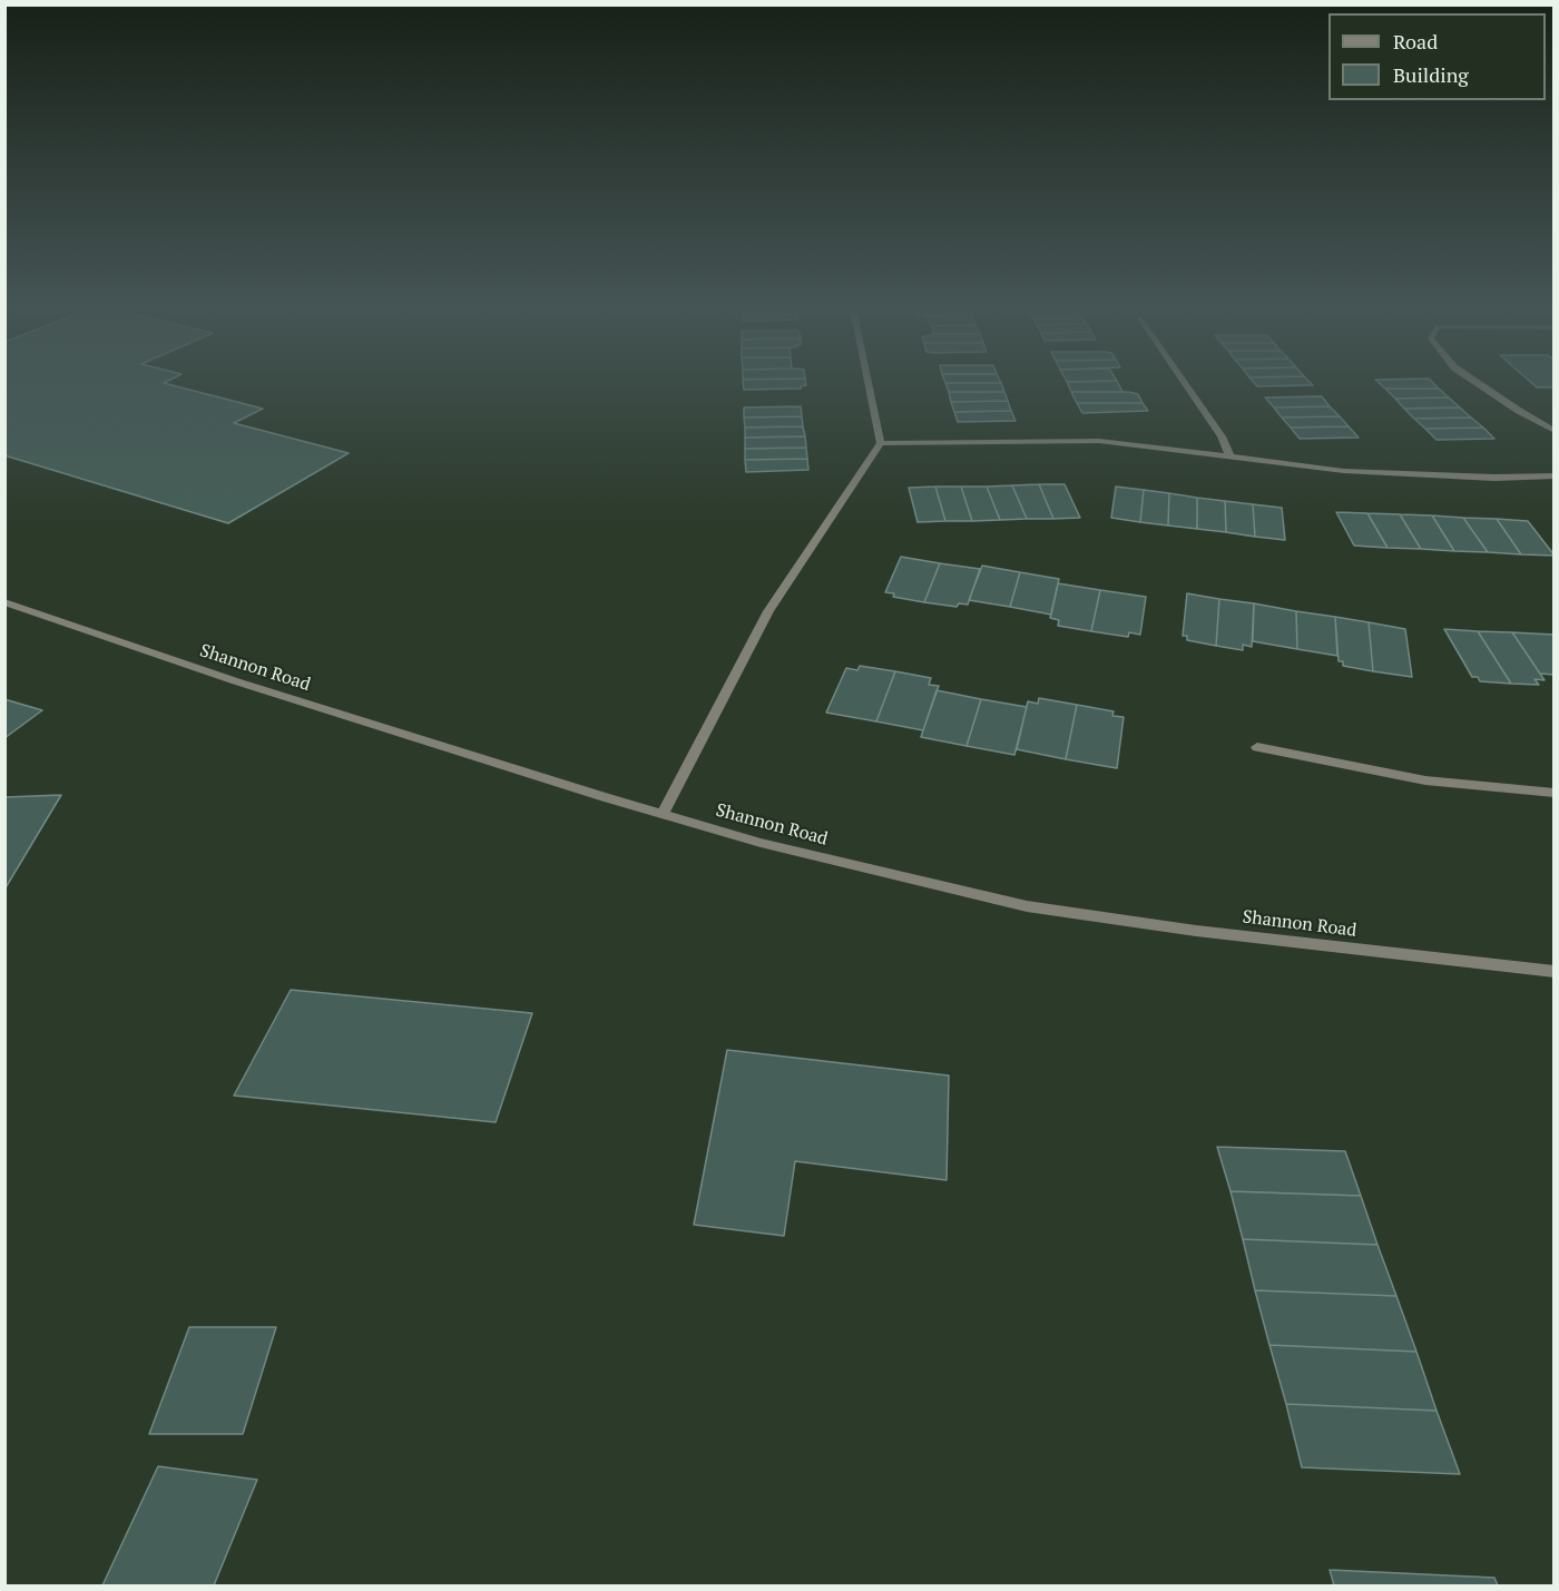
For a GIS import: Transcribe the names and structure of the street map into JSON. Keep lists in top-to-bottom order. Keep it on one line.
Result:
{"streets":{"street":["Shannon Road"]},"legend":["Road","Building"]}
